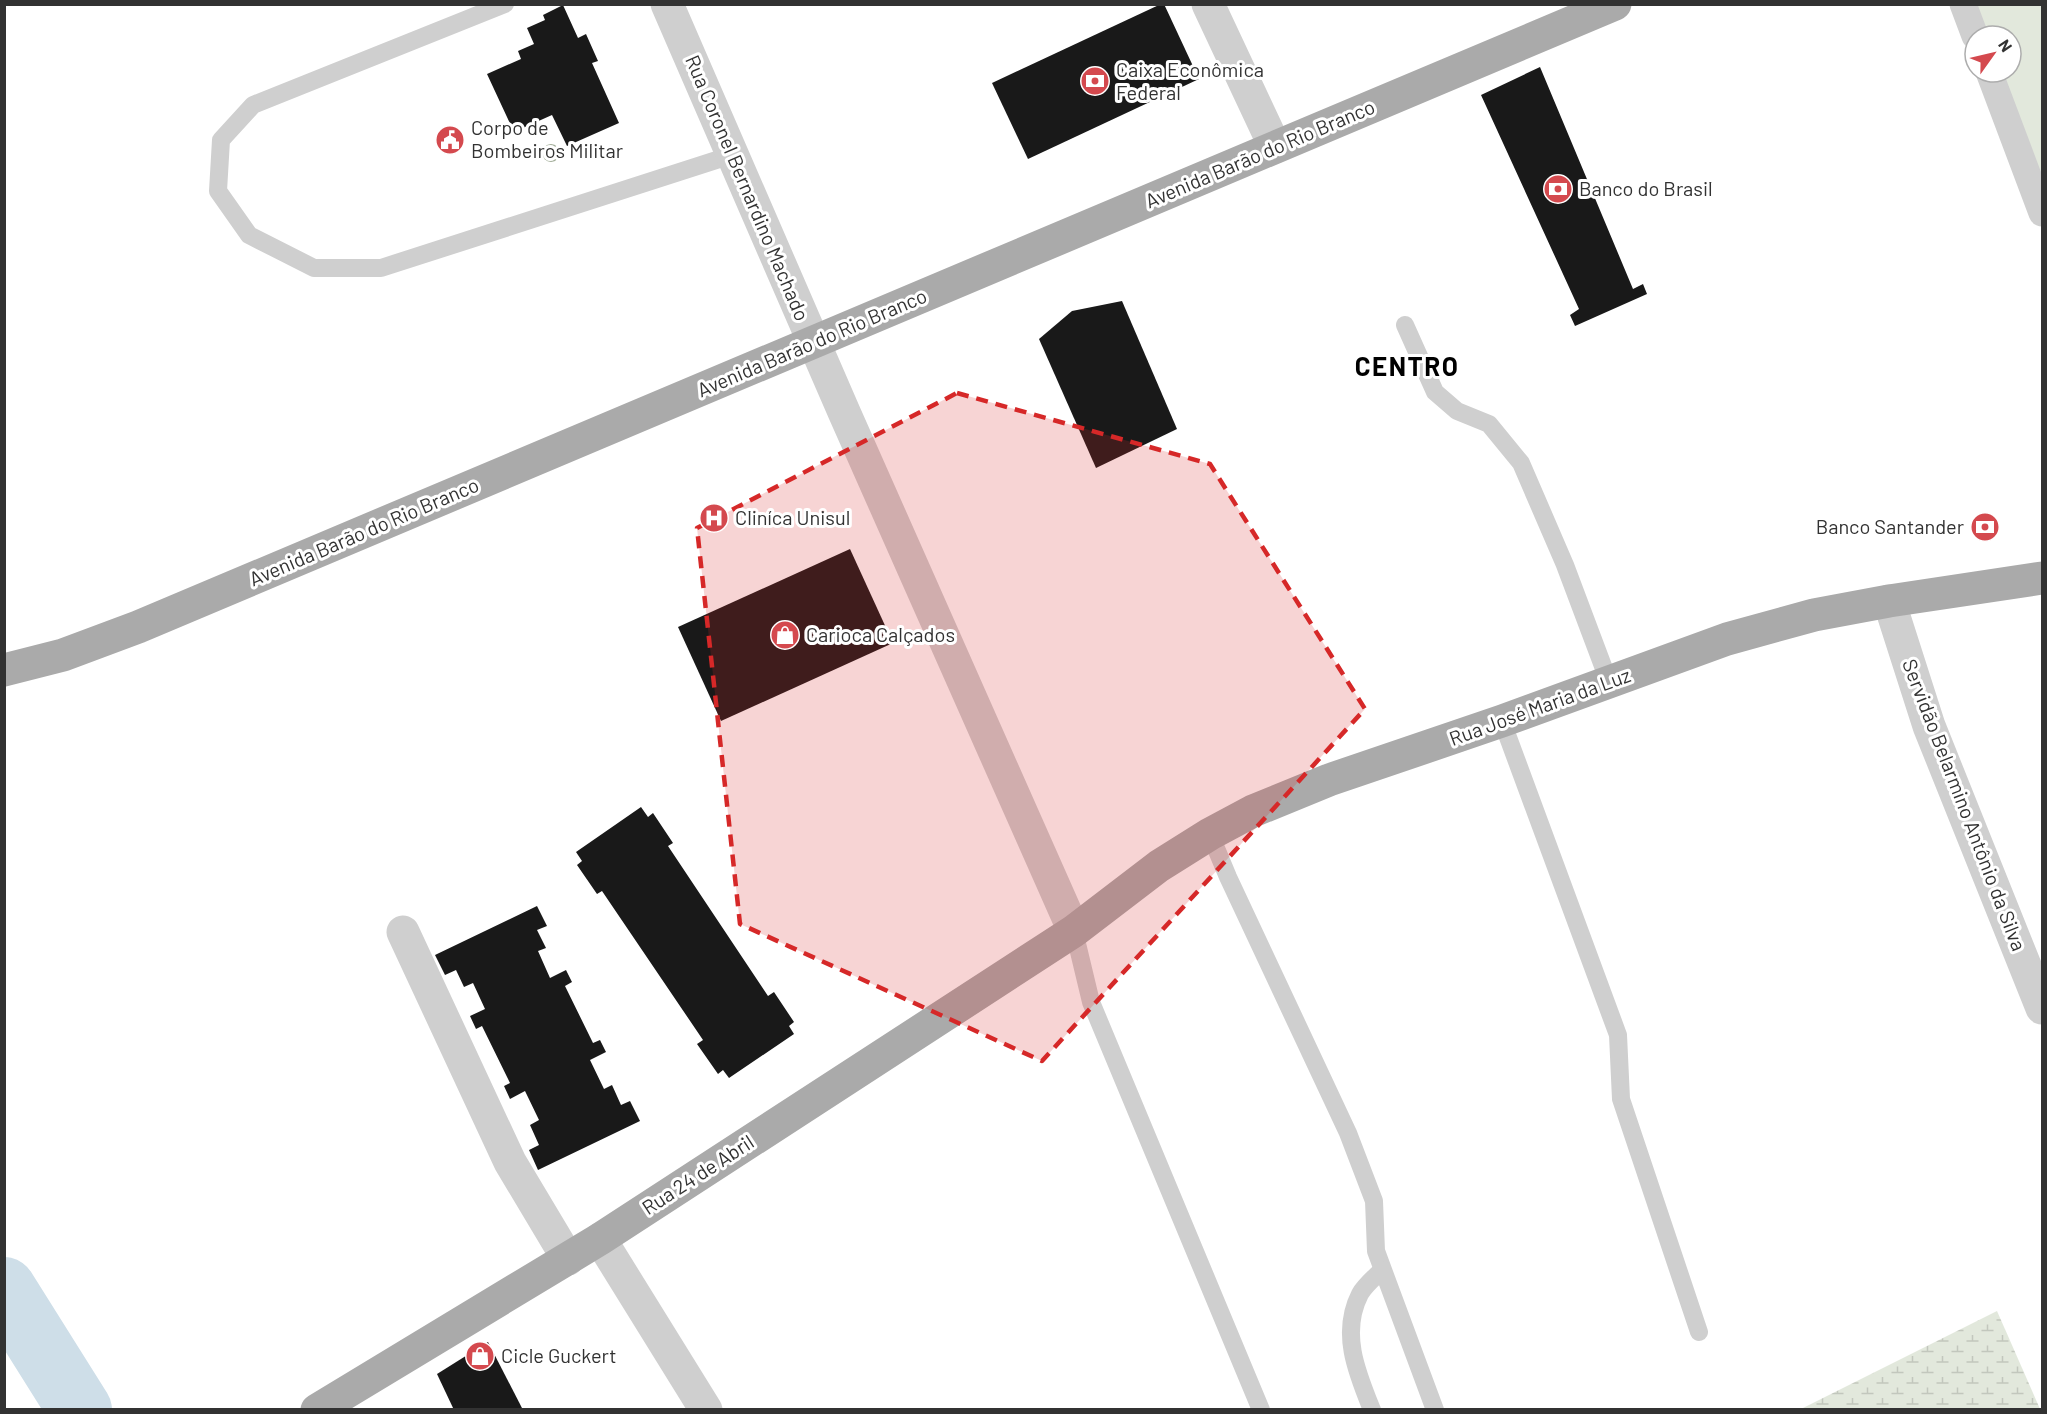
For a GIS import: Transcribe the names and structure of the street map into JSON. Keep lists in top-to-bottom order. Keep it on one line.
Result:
{"streets":{"main road":["Avenida Barão do Rio Branco","Rua José Maria da Luz","Rua 24 de Abril"],"street":["Rua Coronel Bernardino Machado","Servidão Belarmino Antônio da Silva"]},"crossings":[["Avenida Barão do Rio Branco","Rua Coronel Bernardino Machado"],["Rua Coronel Bernardino Machado","Rua José Maria da Luz"],["Rua Coronel Bernardino Machado","Rua 24 de Abril"],["Rua José Maria da Luz","Servidão Belarmino Antônio da Silva"],["Rua José Maria da Luz","Rua 24 de Abril"]],"districts":["CENTRO"],"places":{"bank":["Caixa Econômica Federal","Banco do Brasil","Banco Santander"],"public building":["Corpo de Bombeiros Militar"],"hospital":["Cliníca Unisul"],"shop":["Carioca Calçados","Cicle Guckert"]},"north":"top right"}
